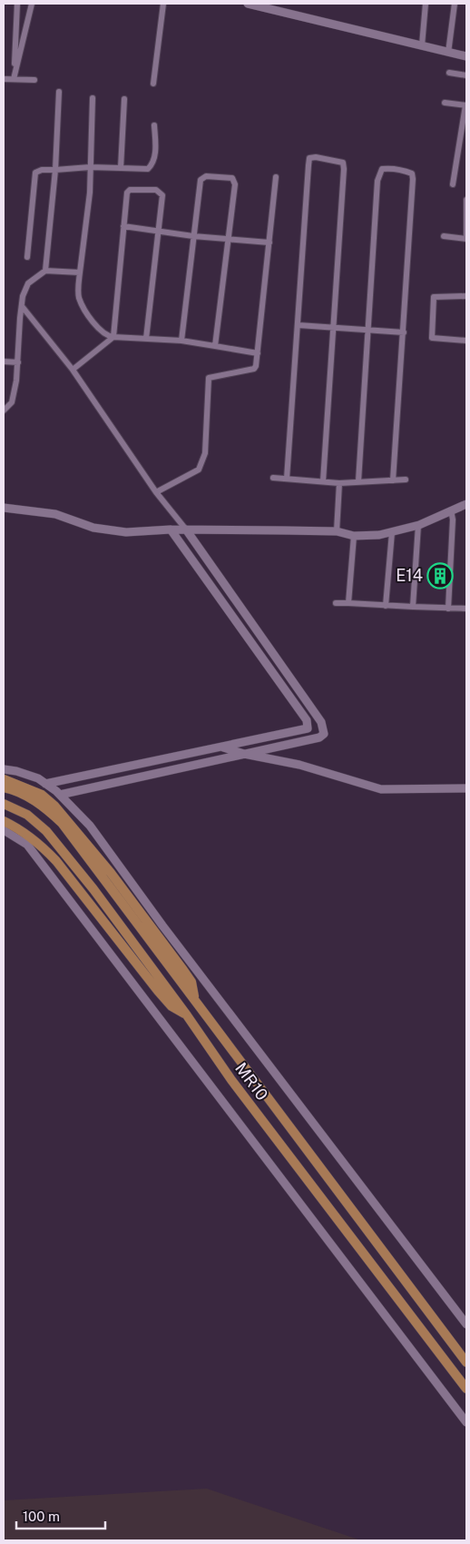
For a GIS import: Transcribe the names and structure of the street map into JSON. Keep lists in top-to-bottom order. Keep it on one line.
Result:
{"streets":{"main road":["MR10"]},"places":{"building":["E14"]},"scale_bar":"100 m"}
